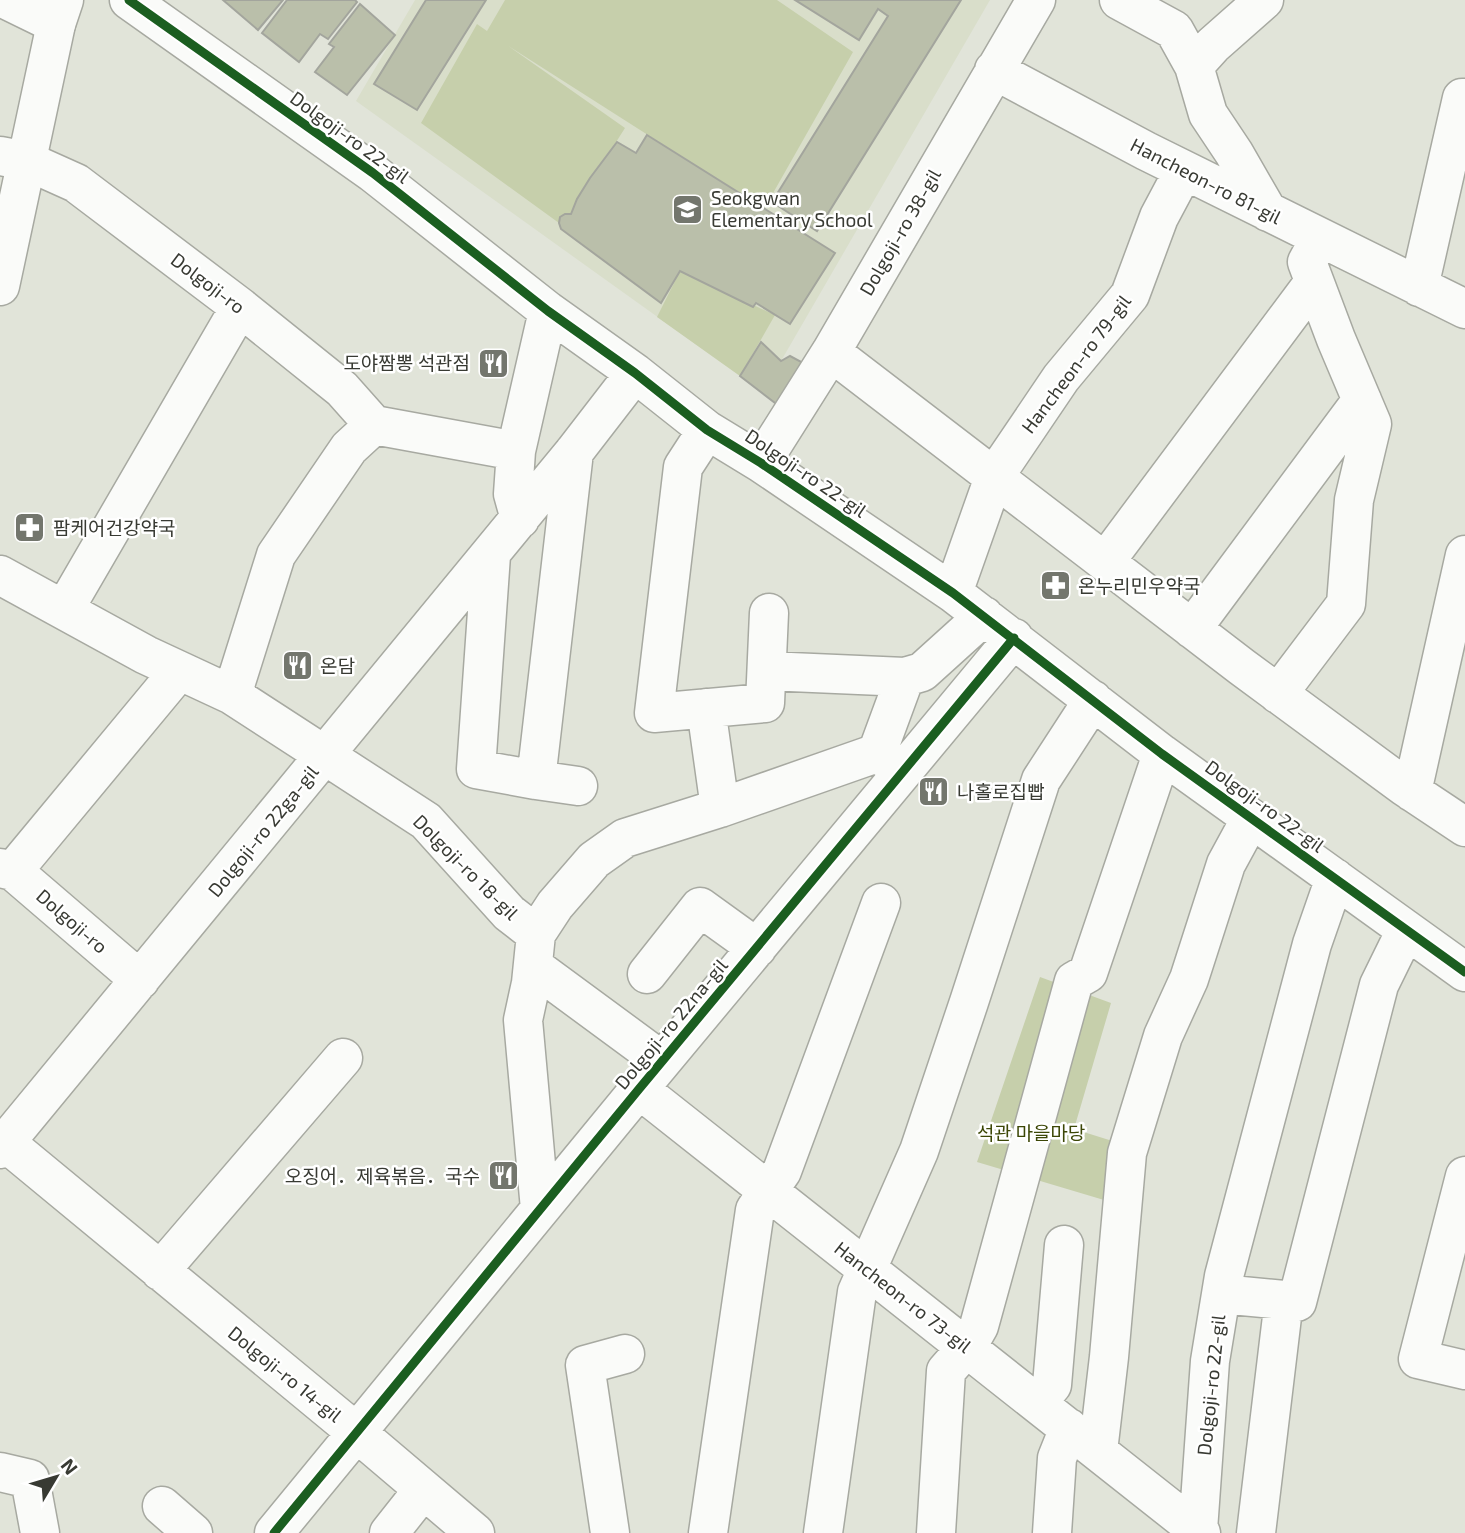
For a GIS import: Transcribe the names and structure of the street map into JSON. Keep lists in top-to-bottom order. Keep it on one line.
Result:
{"streets":{"street":["Dolgoji-ro 22-gil","Hancheon-ro 81-gil","Dolgoji-ro 38-gil","Dolgoji-ro","Hancheon-ro 79-gil","Dolgoji-ro 22ga-gil","Dolgoji-ro 18-gil","Dolgoji-ro 22na-gil","Hancheon-ro 73-gil","Dolgoji-ro 14-gil"]},"crossings":[["Dolgoji-ro 22-gil","Dolgoji-ro 38-gil"],["Dolgoji-ro 22-gil","Hancheon-ro 79-gil"],["Dolgoji-ro 22-gil","Dolgoji-ro 22ga-gil"],["Dolgoji-ro 22-gil","Dolgoji-ro 22na-gil"],["Dolgoji-ro 22-gil","Hancheon-ro 73-gil"],["Hancheon-ro 81-gil","Dolgoji-ro 38-gil"],["Hancheon-ro 81-gil","Hancheon-ro 79-gil"],["Dolgoji-ro","Dolgoji-ro 22ga-gil"],["Dolgoji-ro 22ga-gil","Dolgoji-ro 18-gil"],["Dolgoji-ro 22ga-gil","Dolgoji-ro 14-gil"],["Dolgoji-ro 18-gil","Dolgoji-ro 22na-gil"],["Dolgoji-ro 18-gil","Hancheon-ro 73-gil"],["Dolgoji-ro 22na-gil","Hancheon-ro 73-gil"],["Dolgoji-ro 22na-gil","Dolgoji-ro 14-gil"]],"parks":["석관 마을마당"],"places":{"school or university":["Seokgwan Elementary School"],"restaurant":["도야짬뽕 석관점","온담","나홀로집빱","오징어．제육볶음．국수"],"pharmacy":["팜케어건강약국","온누리민우약국"]},"north":"top right"}
